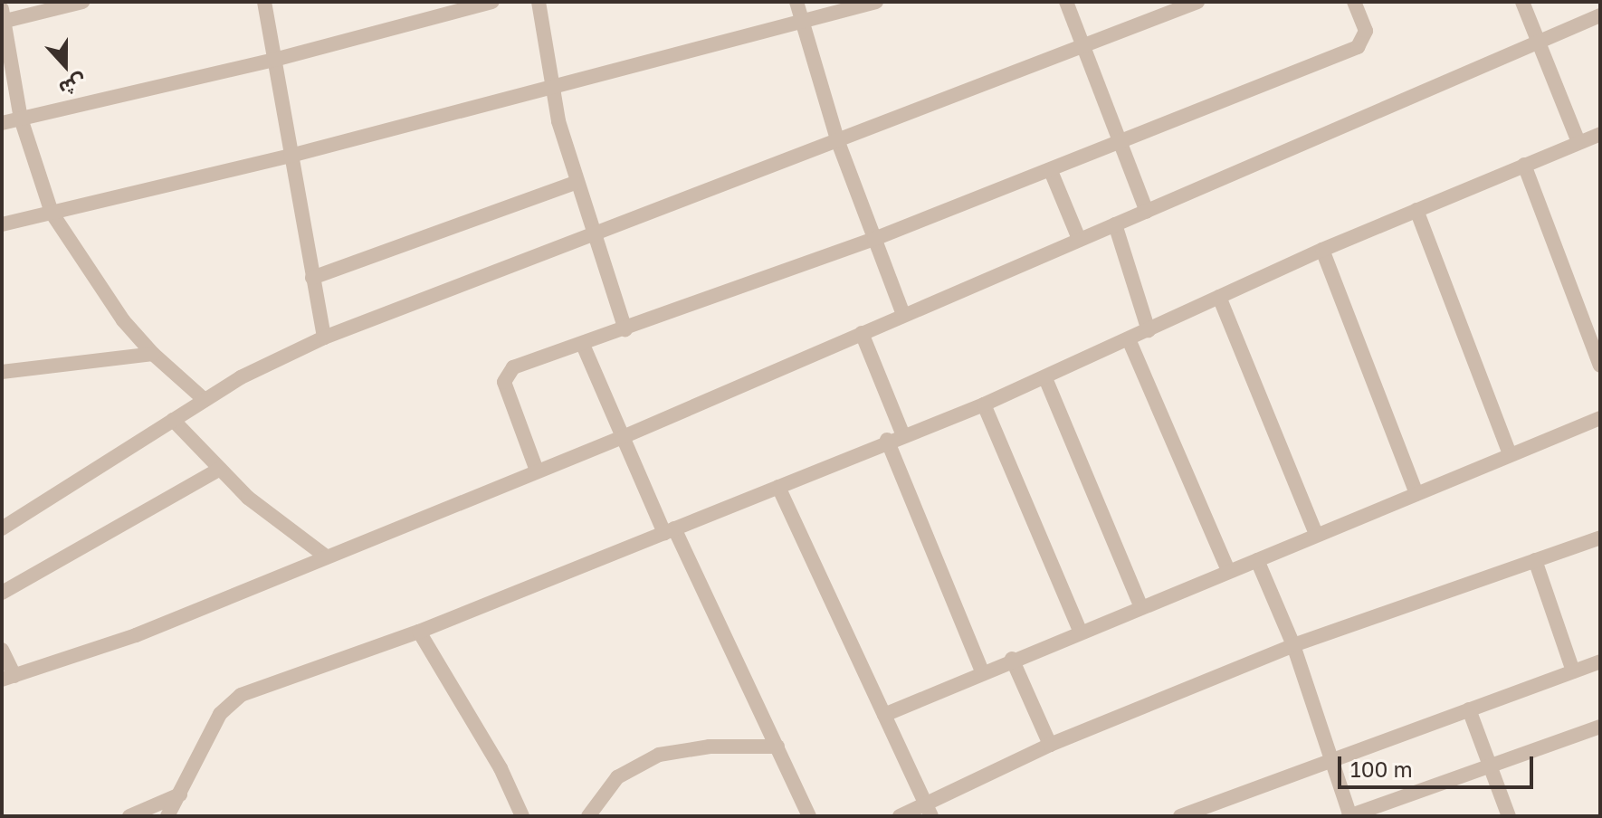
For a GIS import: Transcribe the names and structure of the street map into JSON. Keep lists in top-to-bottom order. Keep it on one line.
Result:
{"scale_bar":"100 m","north":"bottom"}
